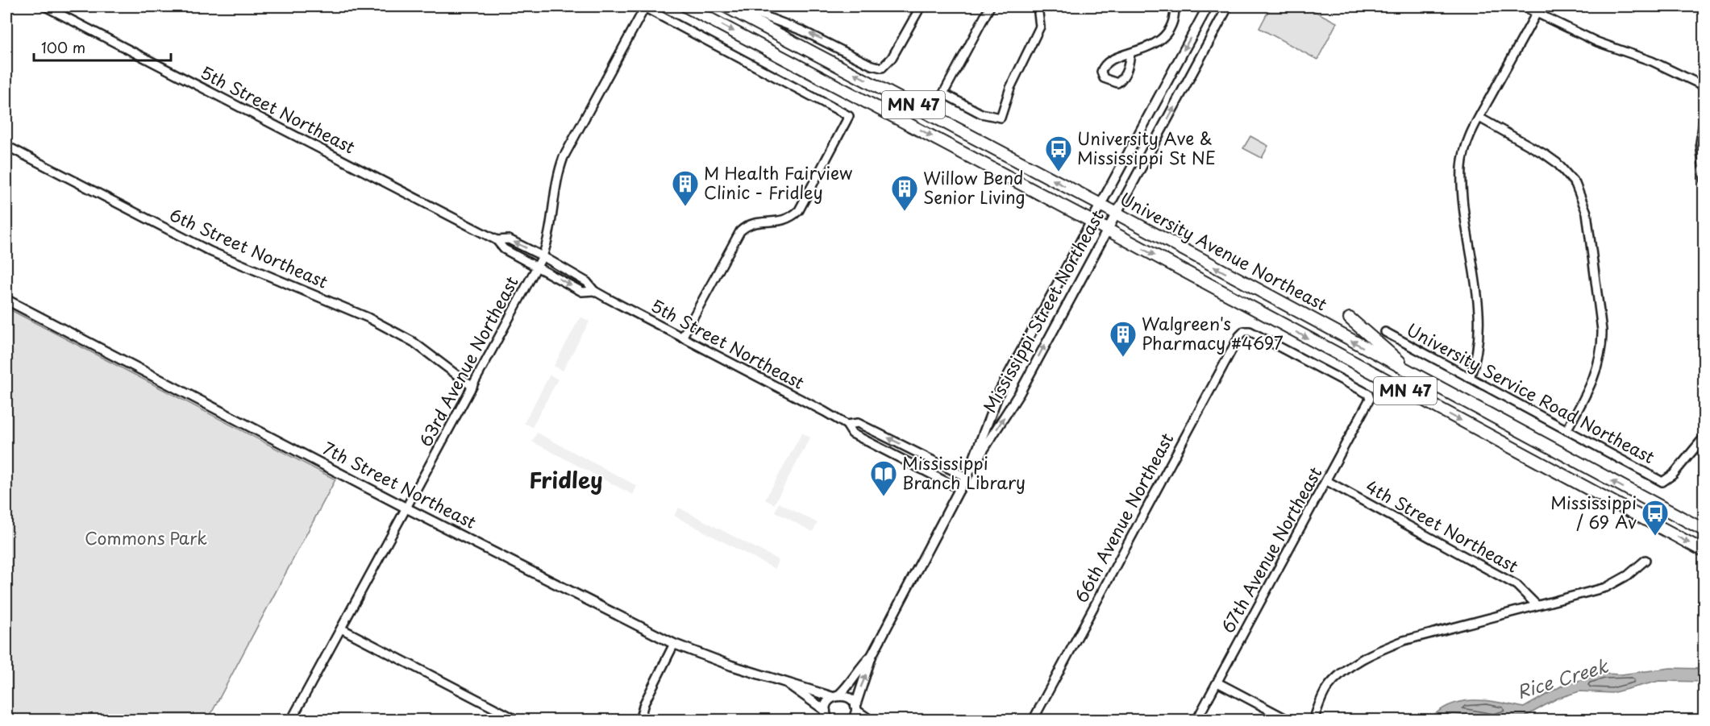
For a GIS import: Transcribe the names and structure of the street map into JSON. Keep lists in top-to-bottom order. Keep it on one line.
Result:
{"streets":{"main road":["MN 47","University Avenue Northeast"],"street":["5th Street Northeast","6th Street Northeast","Mississippi Street Northeast","63rd Avenue Northeast","University Service Road Northeast","7th Street Northeast","66th Avenue Northeast","4th Street Northeast","67th Avenue Northeast"]},"crossings":[["5th Street Northeast","Mississippi Street Northeast"],["5th Street Northeast","63rd Avenue Northeast"],["6th Street Northeast","63rd Avenue Northeast"],["University Avenue Northeast","Mississippi Street Northeast"],["Mississippi Street Northeast","7th Street Northeast"],["63rd Avenue Northeast","7th Street Northeast"],["66th Avenue Northeast","67th Avenue Northeast"],["4th Street Northeast","67th Avenue Northeast"]],"districts":["Fridley"],"water":["Rice Creek"],"parks":["Commons Park"],"places":{"bus stop":["University Ave & Mississippi St NE","Mississippi / 69 Av"],"building":["M Health Fairview Clinic - Fridley","Willow Bend Senior Living","Walgreen's Pharmacy #4697"],"library":["Mississippi Branch Library"]},"scale_bar":"100 m"}
